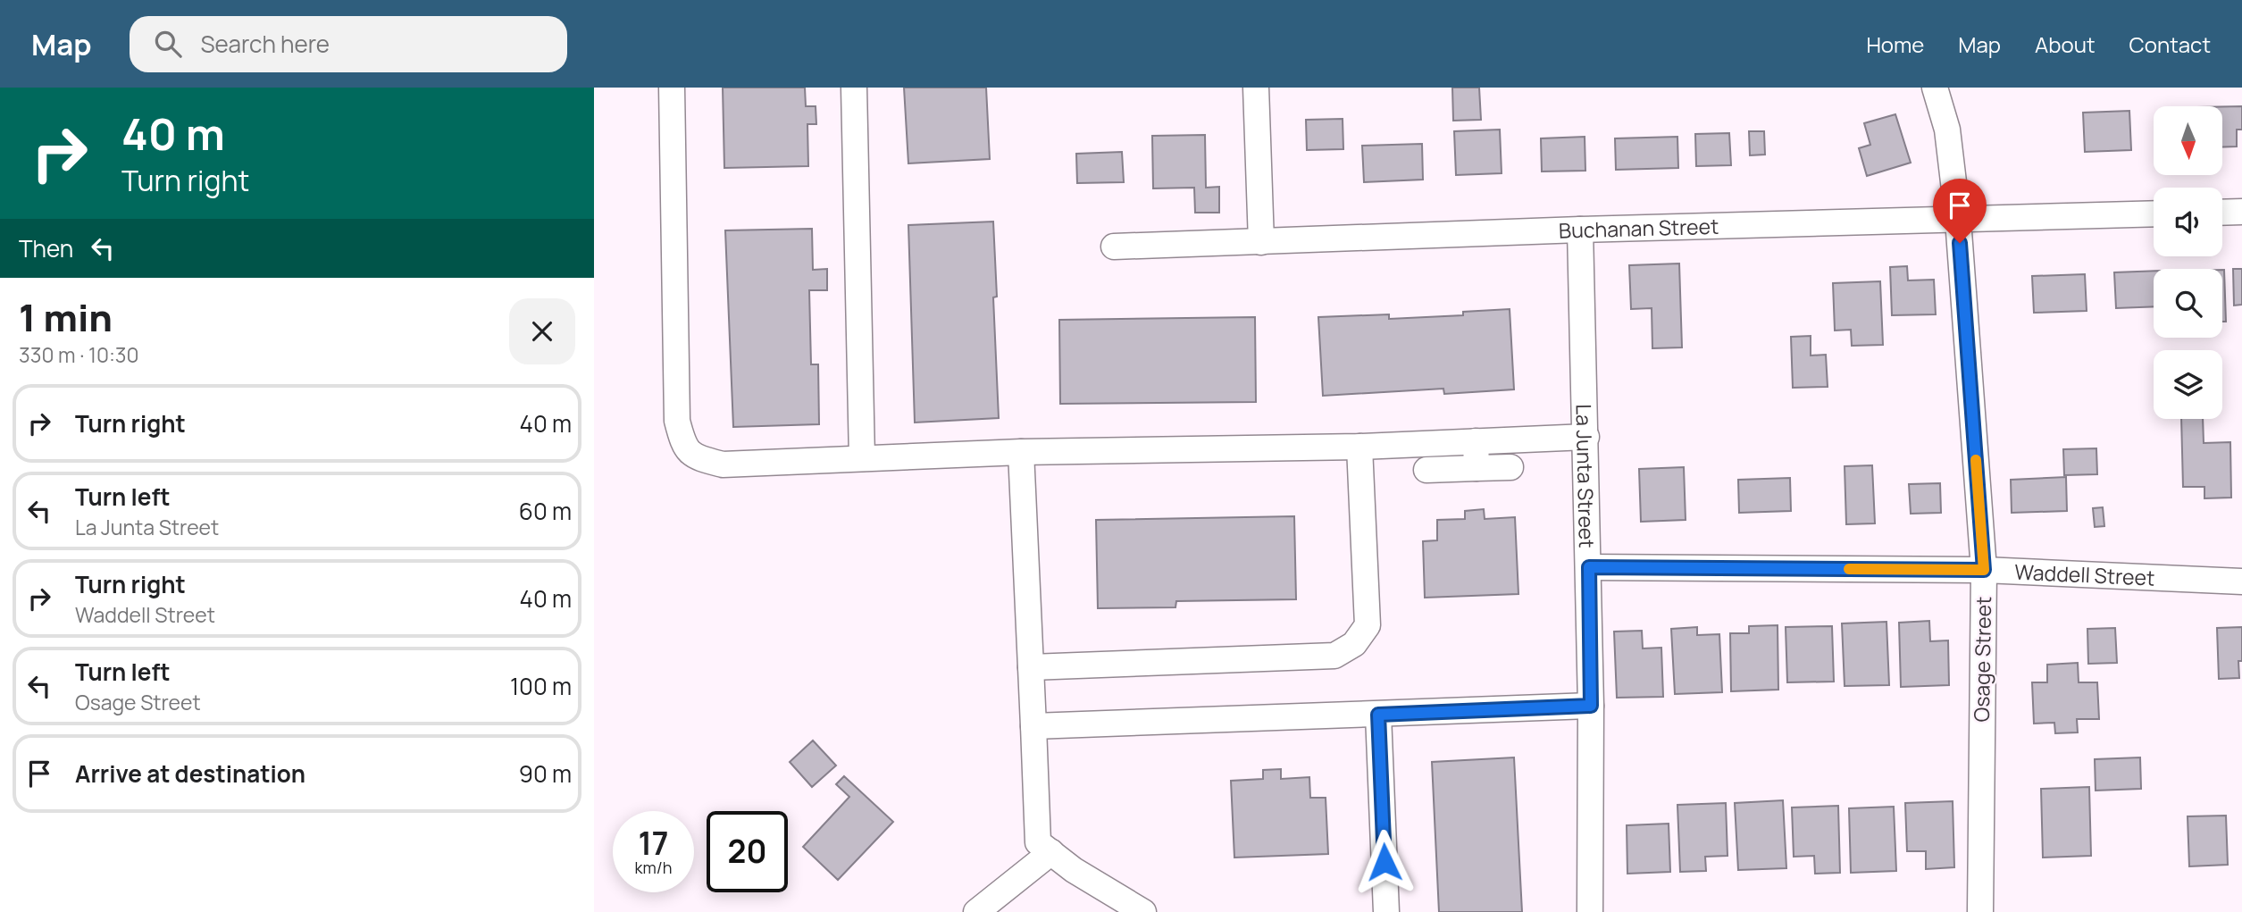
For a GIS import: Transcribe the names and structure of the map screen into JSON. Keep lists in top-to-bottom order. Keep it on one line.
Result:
{"streets":{"street":["Buchanan Street","La Junta Street","Waddell Street","Osage Street"]},"crossings":[["Buchanan Street","La Junta Street"],["Buchanan Street","Osage Street"],["La Junta Street","Waddell Street"],["Waddell Street","Osage Street"]],"north":"bottom","page":{"header":"Map","search":"Search here","nav":["Home","Map","About","Contact"],"turn":["40 m","Turn right"],"then":"Then","heading":["1 min","330 m · 10:30"],"list":[{"name":"Turn right","value":"40 m"},{"name":"Turn left","note":"La Junta Street","value":"60 m"},{"name":"Turn right","note":"Waddell Street","value":"40 m"},{"name":"Turn left","note":"Osage Street","value":"100 m"},{"name":"Arrive at destination","value":"90 m"}],"speed":"17 km/h","limit":"20"}}
